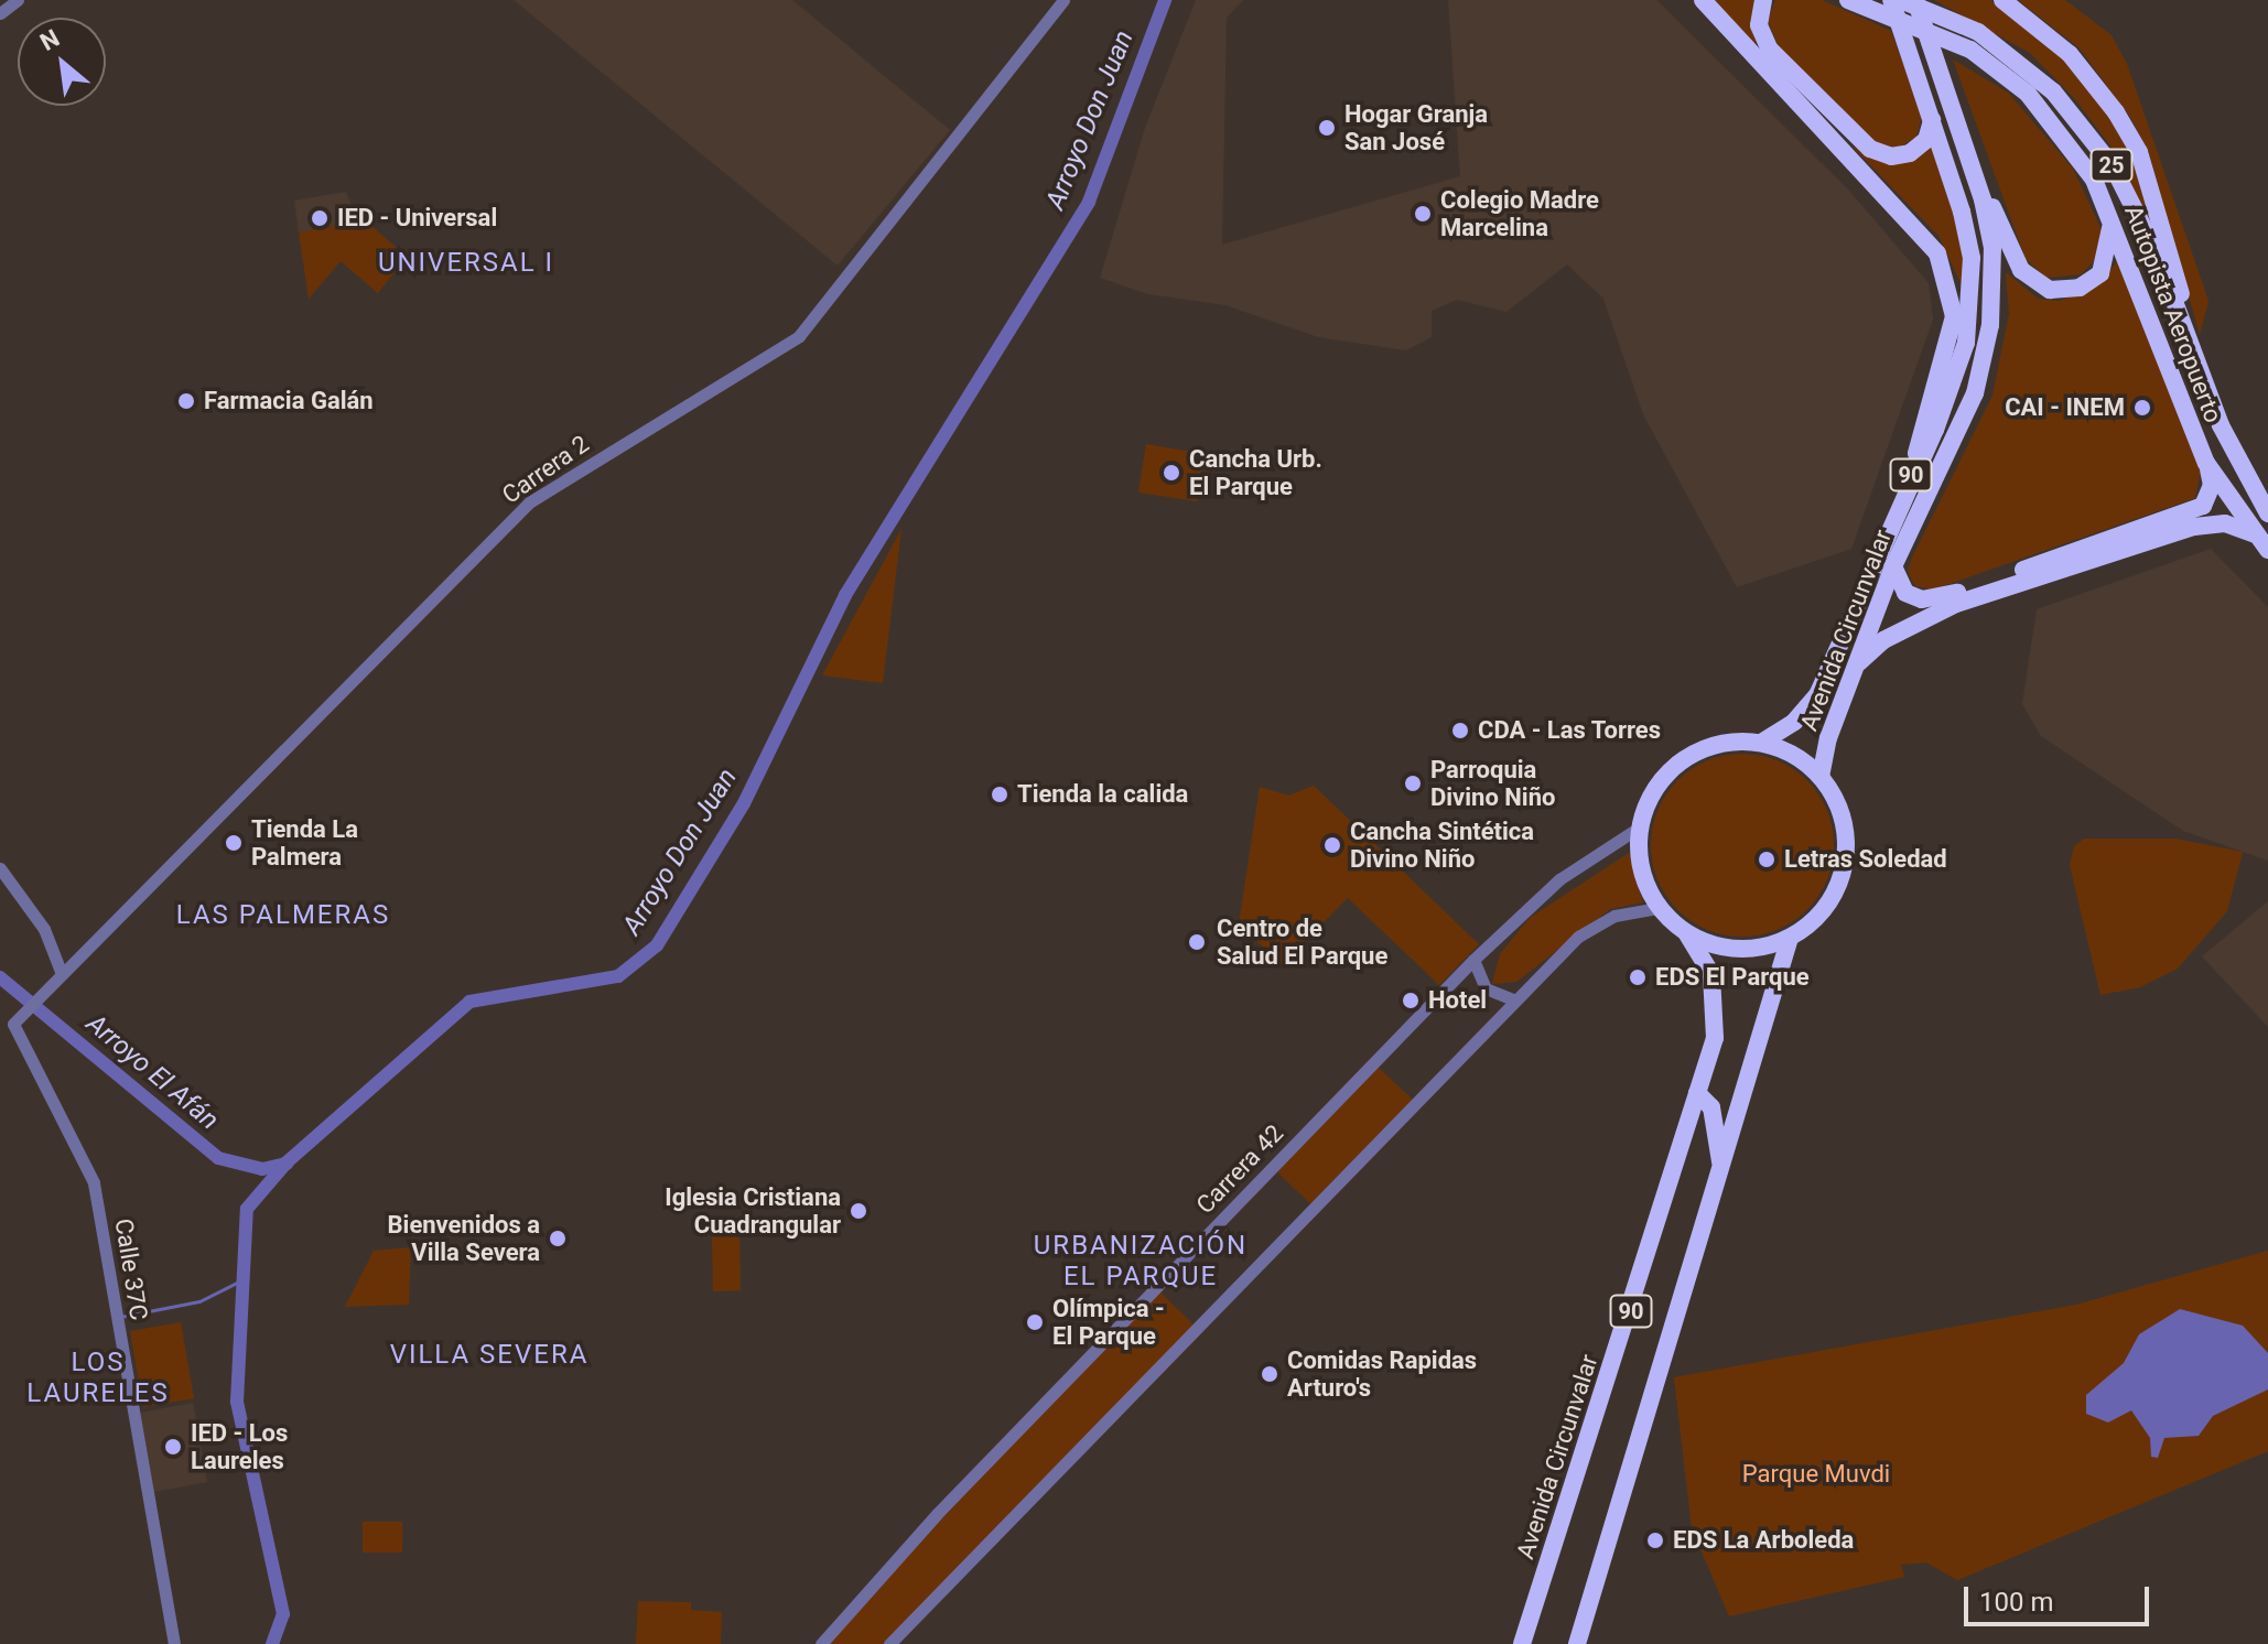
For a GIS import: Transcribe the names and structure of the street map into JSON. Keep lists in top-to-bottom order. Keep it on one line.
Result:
{"streets":{"highway":["25","Autopista Aeropuerto","90","Avenida Circunvalar"],"street":["Carrera 2","Carrera 42","Calle 37C"]},"crossings":[["Carrera 2","Calle 37C"],["90","Avenida Circunvalar"],["90","Carrera 42"],["Avenida Circunvalar","Carrera 42"]],"districts":["UNIVERSAL I","LAS PALMERAS","URBANIZACIÓN EL PARQUE","VILLA SEVERA","LOS LAURELES"],"water":["Arroyo Don Juan","Arroyo El Afán"],"parks":["Parque Muvdi"],"places":["Hogar Granja San José","Colegio Madre Marcelina","IED - Universal","Farmacia Galán","CAI - INEM","Cancha Urb. El Parque","CDA - Las Torres","Parroquia Divino Niño","Tienda la calida","Tienda La Palmera","Cancha Sintética Divino Niño","Letras Soledad","Centro de Salud El Parque","EDS El Parque","Hotel","Iglesia Cristiana Cuadrangular","Bienvenidos a Villa Severa","Olímpica - El Parque","Comidas Rapidas Arturo's","IED - Los Laureles","EDS La Arboleda"],"scale_bar":"100 m","north":"top left"}
